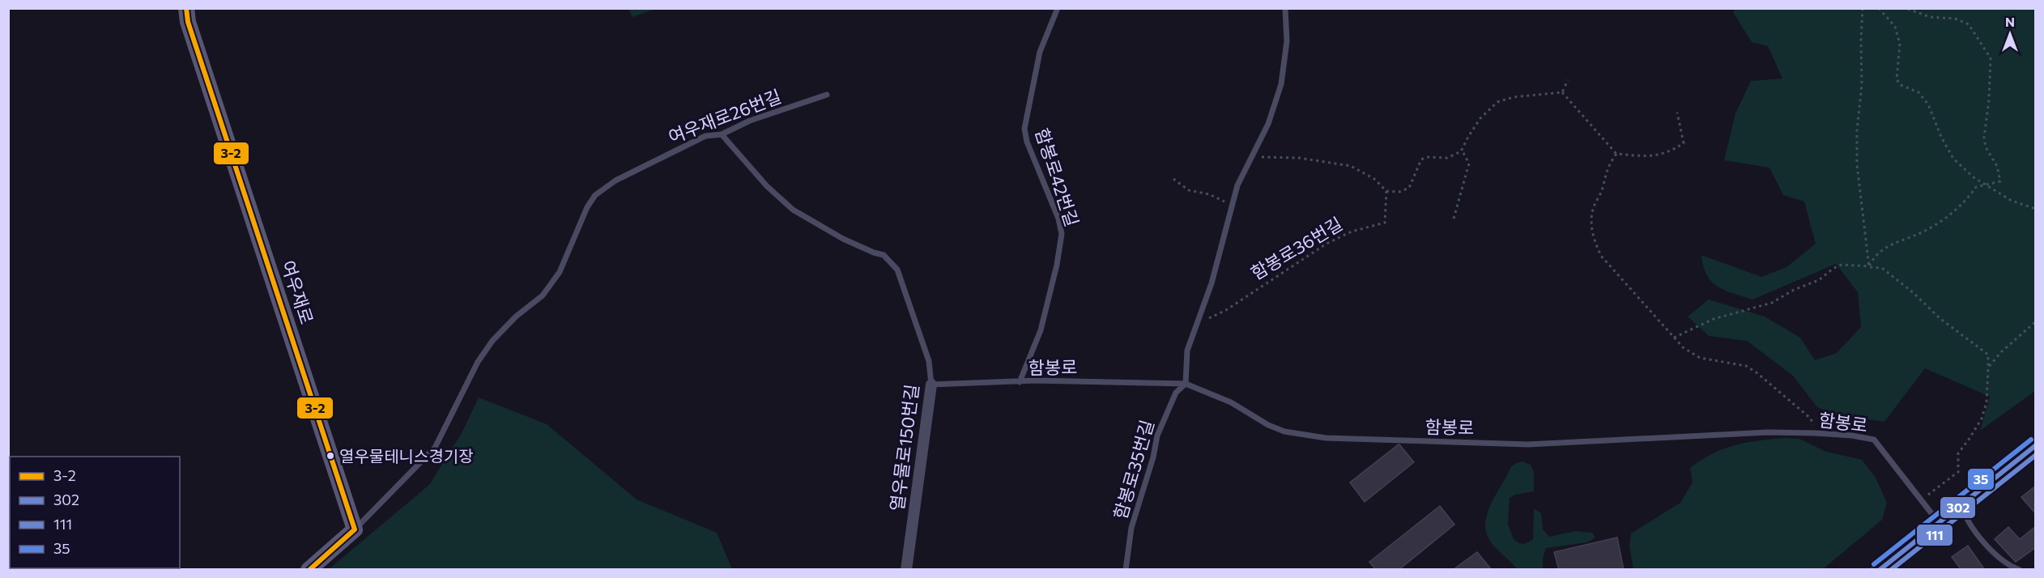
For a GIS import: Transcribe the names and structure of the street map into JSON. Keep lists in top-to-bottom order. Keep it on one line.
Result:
{"streets":{"street":["여우재로","열우물로150번길"],"lane":["여우재로26번길","함봉로42번길","함봉로","함봉로35번길"],"path":["함봉로36번길"]},"crossings":[["여우재로26번길","여우재로"],["여우재로26번길","열우물로150번길"],["함봉로42번길","함봉로"],["함봉로","열우물로150번길"],["함봉로","함봉로35번길"]],"places":["열우물테니스경기장"],"lines":["transit line 3-2","transit line 35","transit line 302","transit line 111"],"legend":["3-2","302","111","35"],"north":"top"}
